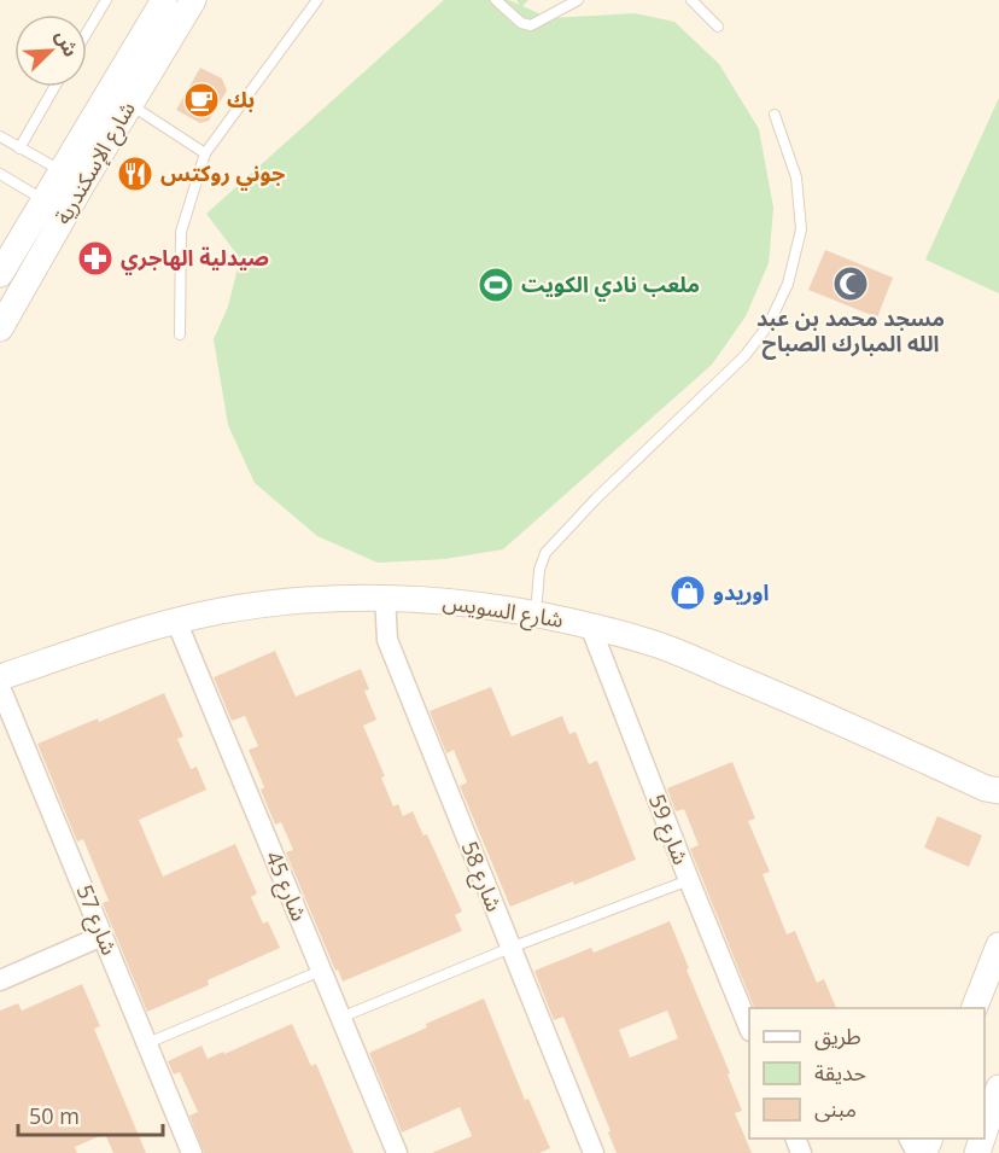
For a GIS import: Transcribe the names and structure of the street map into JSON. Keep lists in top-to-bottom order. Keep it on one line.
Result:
{"streets":{"street":["شارع الإسكندرية","شارع السويس","شارع 59","شارع 58","شارع 45","شارع 57"]},"crossings":[["شارع السويس","شارع 59"],["شارع السويس","شارع 58"],["شارع السويس","شارع 45"]],"places":{"cafe":["بك"],"restaurant":["جوني روكتس"],"pharmacy":["صيدلية الهاجري"],"mosque":["مسجد محمد بن عبد الله المبارك الصباح"],"sports":["ملعب نادي الكويت"],"shop":["اوريدو"]},"legend":["طريق","حديقة","مبنى"],"scale_bar":"50 m","north":"top right"}
